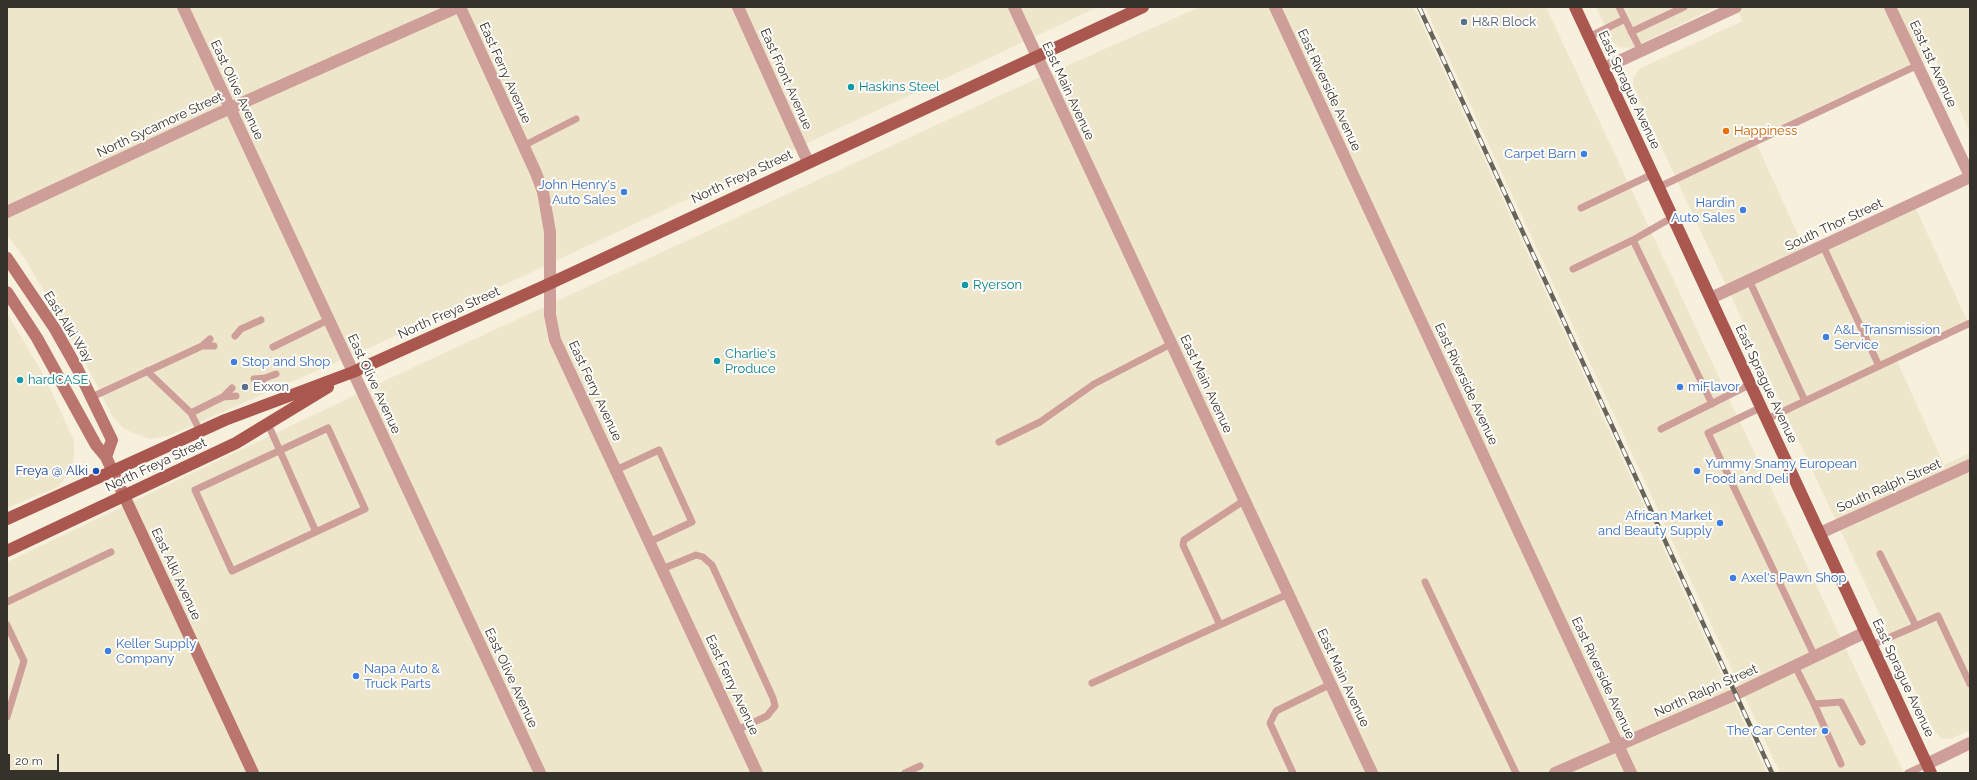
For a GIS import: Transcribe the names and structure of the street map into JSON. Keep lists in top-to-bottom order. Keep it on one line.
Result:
{"streets":{"main road":["East Sprague Avenue","North Freya Street","East Alki Way","East Alki Avenue"],"street":["East 1st Avenue","East Ferry Avenue","East Front Avenue","East Olive Avenue","East Riverside Avenue","East Main Avenue","North Sycamore Street","South Thor Street","South Ralph Street","North Ralph Street"]},"crossings":[["East 1st Avenue","South Thor Street"],["East Ferry Avenue","North Sycamore Street"],["East Ferry Avenue","North Freya Street"],["East Front Avenue","North Freya Street"],["East Olive Avenue","North Sycamore Street"],["East Olive Avenue","North Freya Street"],["East Riverside Avenue","North Ralph Street"],["East Sprague Avenue","South Thor Street"],["East Sprague Avenue","South Ralph Street"],["East Sprague Avenue","North Ralph Street"],["East Main Avenue","North Freya Street"],["North Freya Street","East Alki Avenue"]],"places":["H&R Block","Haskins Steel","Happiness","Carpet Barn","John Henry's Auto Sales","Hardin Auto Sales","Ryerson","A&L Transmission Service","Charlie's Produce","Stop and Shop","hardCASE","Exxon","miFlavor","Freya @ Alki","Yummy Snamy European Food and Deli","African Market and Beauty Supply","Axel's Pawn Shop","Keller Supply Company","Napa Auto & Truck Parts","The Car Center"],"scale_bar":"20 m"}
